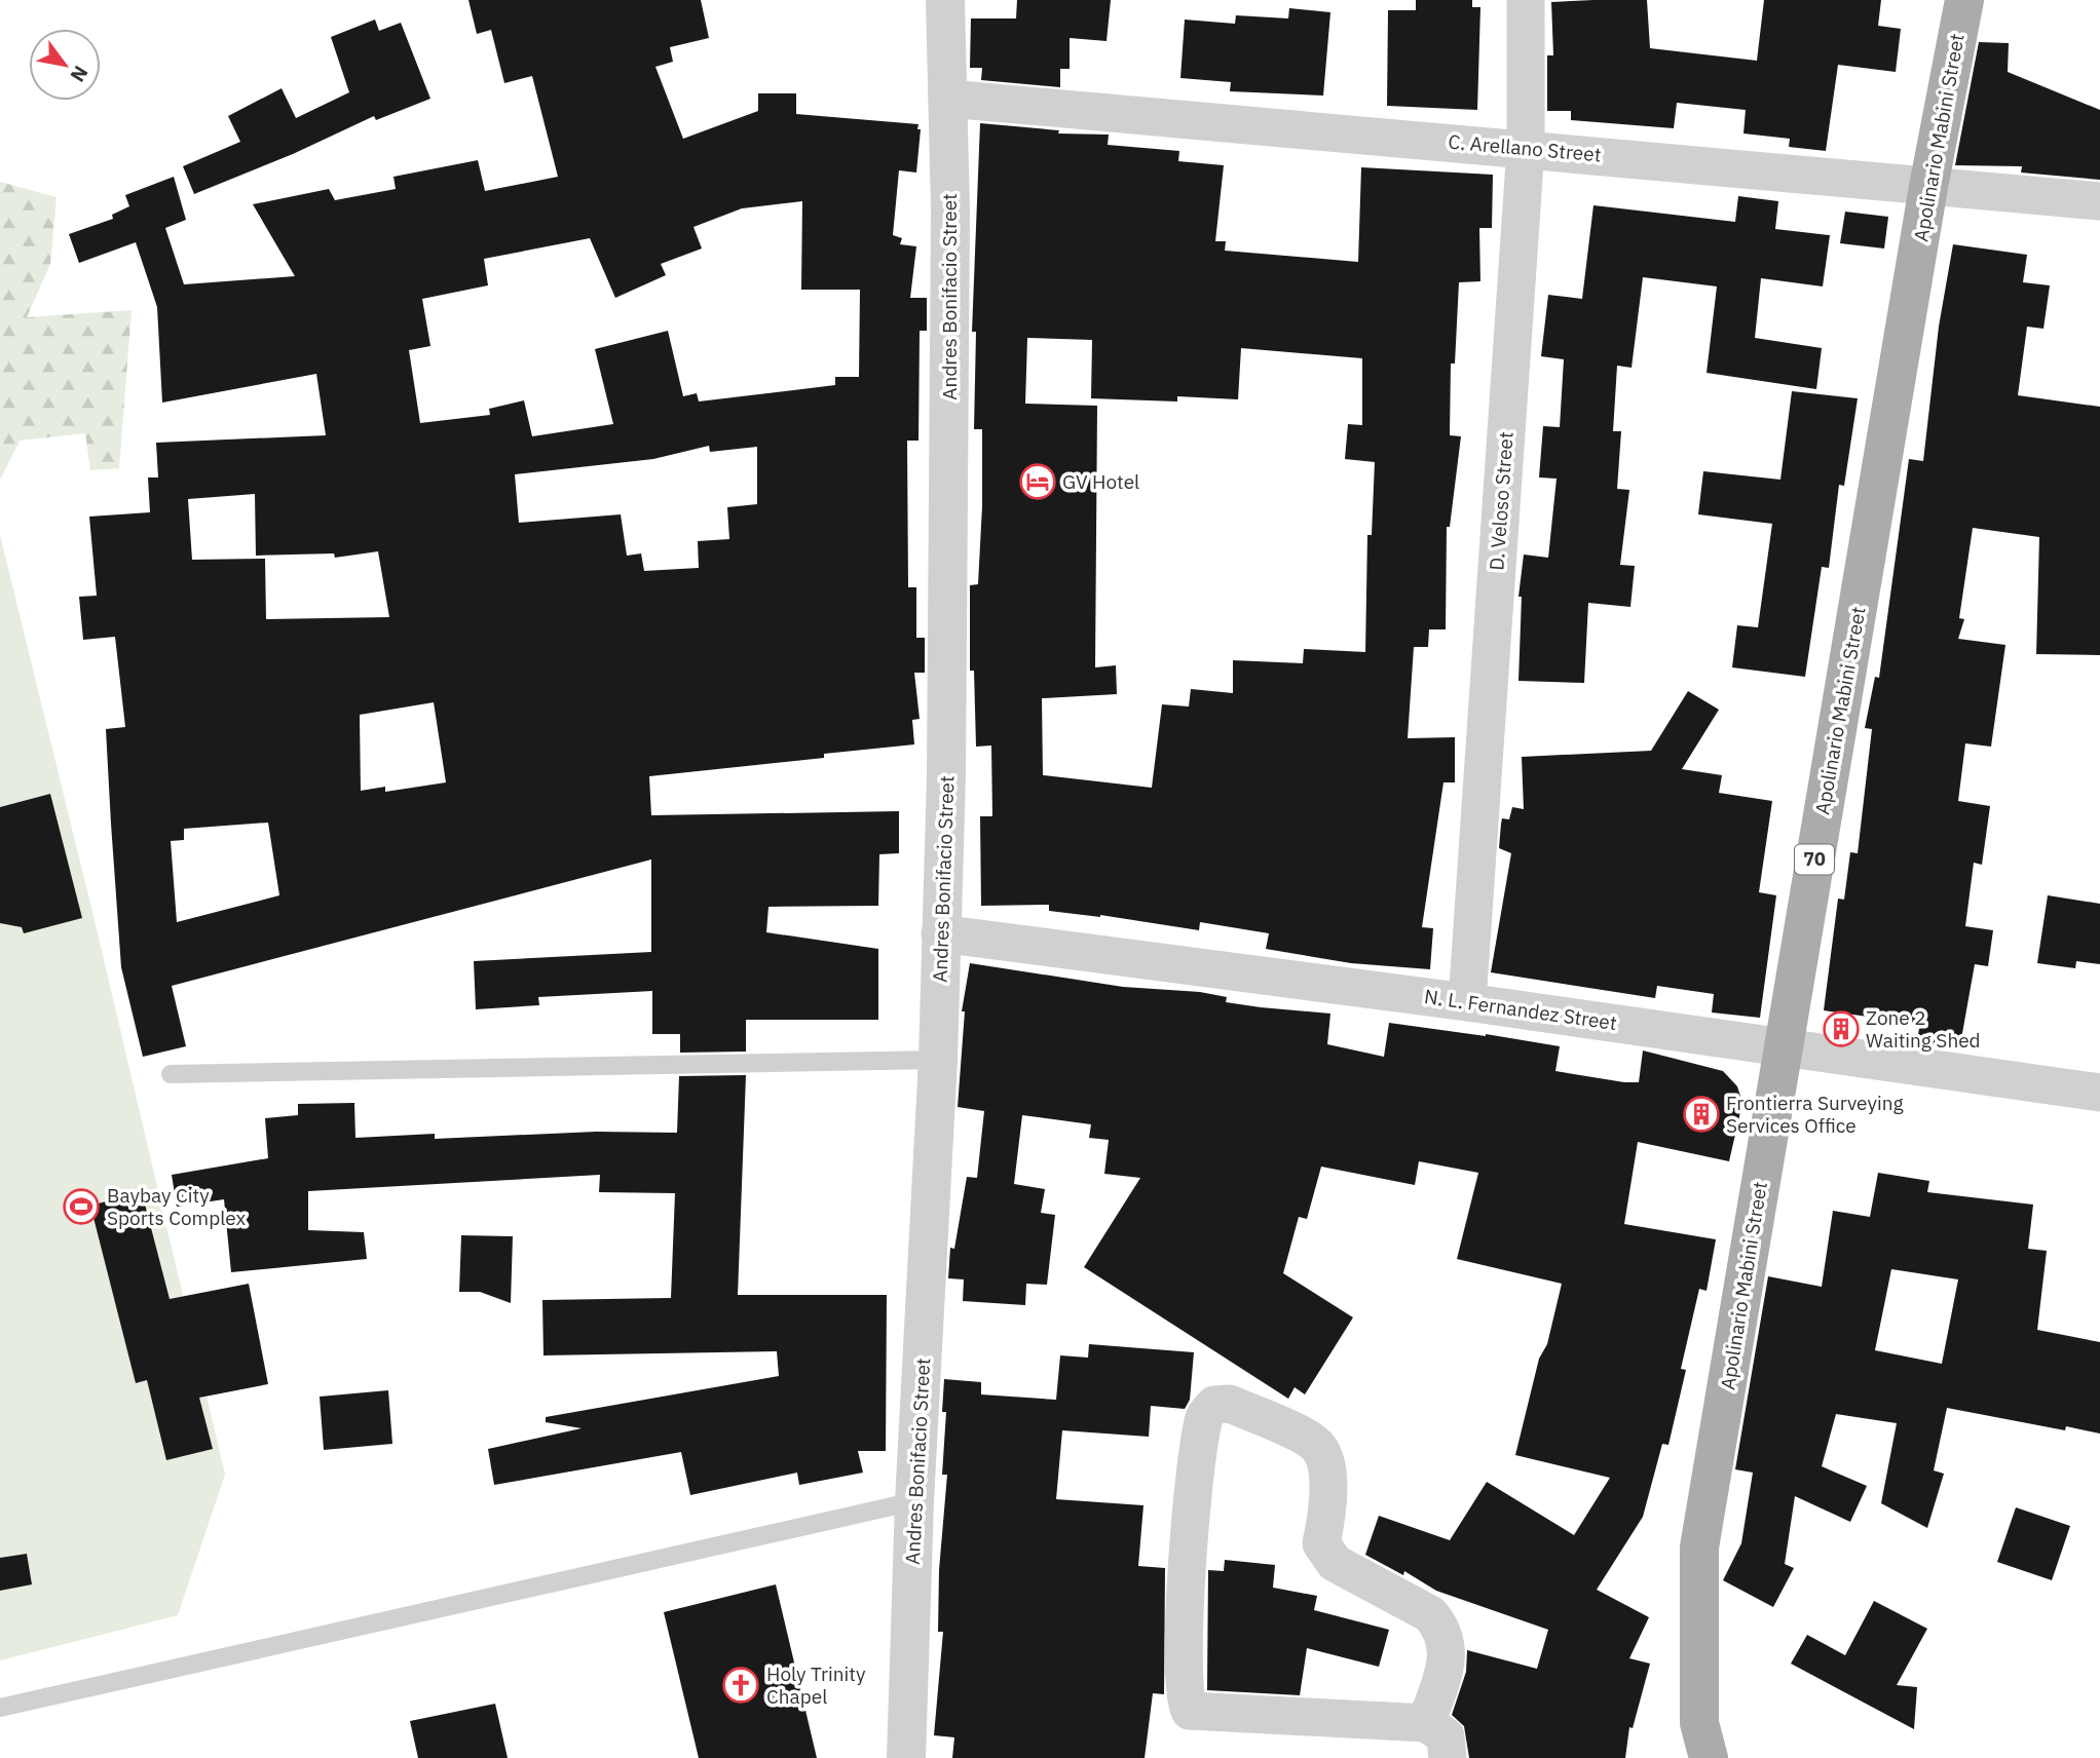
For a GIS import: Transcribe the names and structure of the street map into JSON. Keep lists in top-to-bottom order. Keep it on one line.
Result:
{"streets":{"main road":["Apolinario Mabini Street","70"],"street":["C. Arellano Street","Andres Bonifacio Street","D. Veloso Street","N. L. Fernandez Street"]},"crossings":[["Apolinario Mabini Street","C. Arellano Street"],["Apolinario Mabini Street","N. L. Fernandez Street"],["C. Arellano Street","Andres Bonifacio Street"],["C. Arellano Street","D. Veloso Street"],["Andres Bonifacio Street","N. L. Fernandez Street"],["D. Veloso Street","N. L. Fernandez Street"]],"places":{"hotel":["GV Hotel"],"building":["Zone 2 Waiting Shed","Frontierra Surveying Services Office"],"sports":["Baybay City Sports Complex"],"church":["Holy Trinity Chapel"]},"north":"bottom right"}
